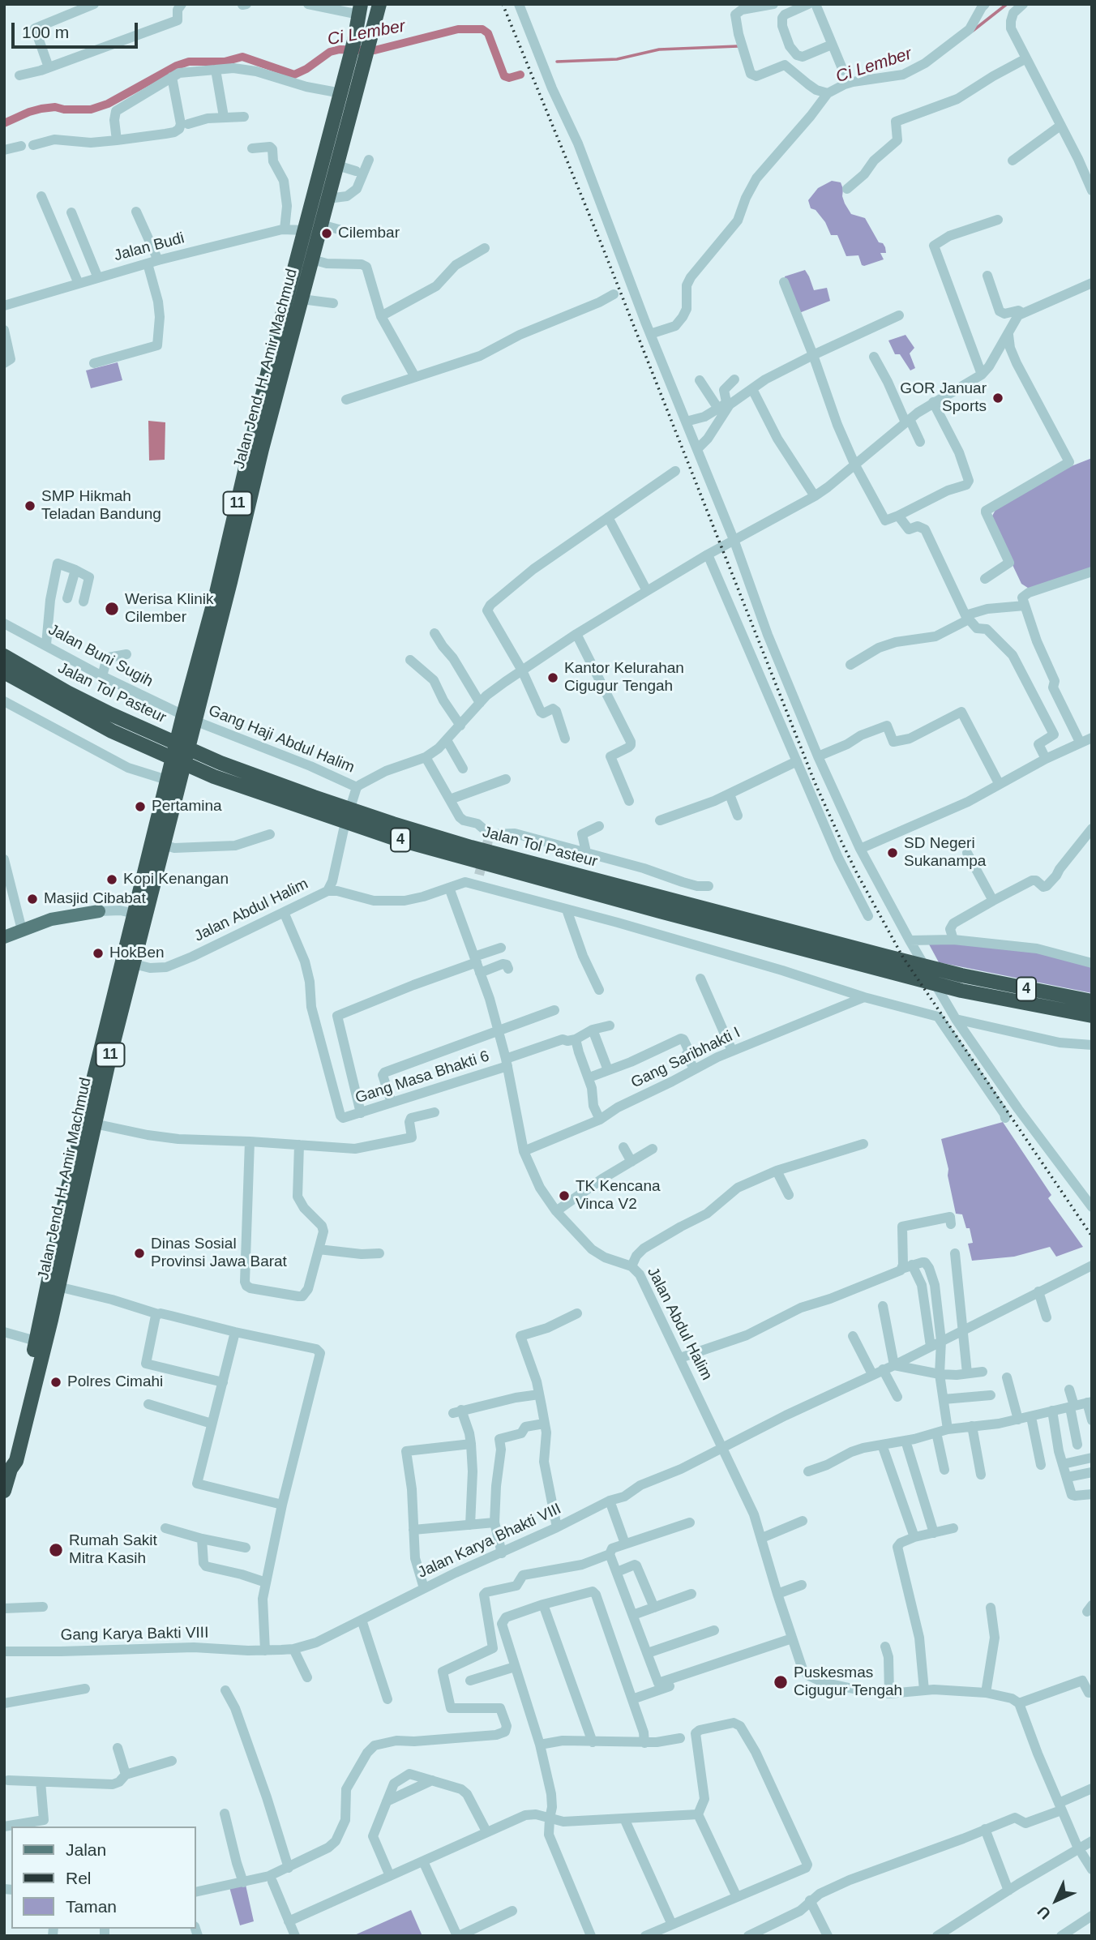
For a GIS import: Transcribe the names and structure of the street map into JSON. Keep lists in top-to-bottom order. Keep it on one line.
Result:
{"streets":{"highway":["Jalan Jend. H. Amir Machmud","11","Jalan Tol Pasteur","4"],"street":["Jalan Budi","Jalan Buni Sugih","Gang Haji Abdul Halim","Jalan Abdul Halim","Gang Saribhakti I","Gang Masa Bhakti 6","Jalan Karya Bhakti VIII","Gang Karya Bakti VIII"]},"crossings":[["Jalan Budi","Jalan Jend. H. Amir Machmud"],["Jalan Jend. H. Amir Machmud","Jalan Buni Sugih"],["Jalan Jend. H. Amir Machmud","Gang Haji Abdul Halim"],["Jalan Jend. H. Amir Machmud","Jalan Abdul Halim"],["Jalan Buni Sugih","Gang Haji Abdul Halim"],["Jalan Abdul Halim","Gang Saribhakti I"],["Jalan Abdul Halim","Gang Masa Bhakti 6"],["Jalan Abdul Halim","Jalan Karya Bhakti VIII"],["Jalan Karya Bhakti VIII","Gang Karya Bakti VIII"]],"water":["Ci Lember"],"places":["Cilembar","GOR Januar Sports","SMP Hikmah Teladan Bandung","Werisa Klinik Cilember","Kantor Kelurahan Cigugur Tengah","Pertamina","SD Negeri Sukanampa","Kopi Kenangan","Masjid Cibabat","HokBen","TK Kencana Vinca V2","Dinas Sosial Provinsi Jawa Barat","Polres Cimahi","Rumah Sakit Mitra Kasih","Puskesmas Cigugur Tengah"],"legend":["Jalan","Rel","Taman"],"scale_bar":"100 m","north":"bottom left"}
